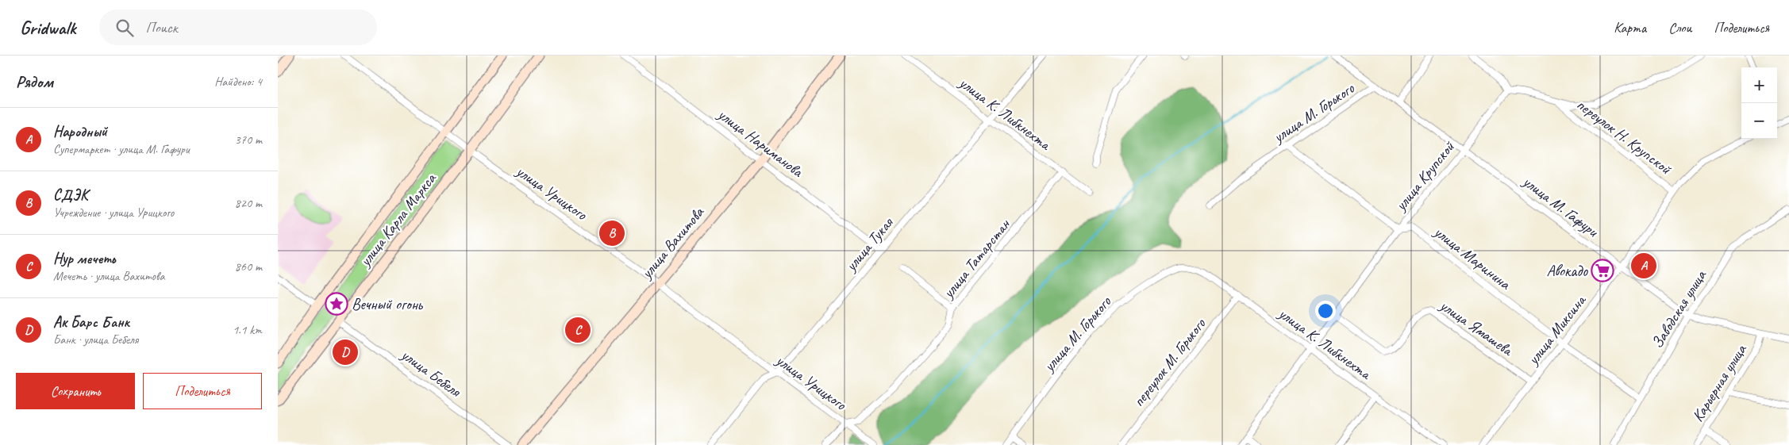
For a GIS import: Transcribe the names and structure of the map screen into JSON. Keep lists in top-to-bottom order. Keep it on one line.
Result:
{"streets":{"main road":["улица Карла Маркса","улица Вахитова"],"street":["улица М. Горького","улица К. Либкнехта","переулок Н. Крупской","улица Нариманова","улица Крупской","улица Урицкого","улица М. Гафури","улица Тукая","улица Маринина","улица Татарстан","Заводская улица","улица Ямашева","улица Миксина","переулок М. Горького","улица Бебеля","Карьерная улица"]},"crossings":[["улица М. Горького","улица К. Либкнехта"],["улица М. Горького","улица М. Гафури"],["улица М. Горького","улица Маринина"],["улица К. Либкнехта","улица Крупской"],["улица К. Либкнехта","улица Тукая"],["улица К. Либкнехта","улица Татарстан"],["улица К. Либкнехта","переулок М. Горького"],["переулок Н. Крупской","улица Миксина"],["улица Нариманова","улица Вахитова"],["улица Нариманова","улица Тукая"],["улица Крупской","улица М. Гафури"],["улица Крупской","улица Маринина"],["улица Крупской","улица Ямашева"],["улица Урицкого","улица Карла Маркса"],["улица Урицкого","улица Вахитова"],["улица Урицкого","улица Тукая"],["улица Урицкого","улица Татарстан"],["улица М. Гафури","Заводская улица"],["улица М. Гафури","улица Миксина"],["улица М. Гафури","Карьерная улица"],["улица Карла Маркса","улица Бебеля"],["улица Маринина","Заводская улица"],["улица Маринина","улица Миксина"],["улица Ямашева","улица Миксина"]],"places":{"supermarket":["Авокадо"],"place":["Вечный огонь"]},"page":{"header":"Gridwalk","search":"Поиск","nav":["Карта","Слои","Поделиться"],"heading":["Рядом","Найдено: 4"],"map_buttons":["+","−"],"list":[{"mark":"A","name":"Народный","note":"Супермаркет · улица М. Гафури","value":"370 m"},{"mark":"B","name":"СДЭК","note":"Учреждение · улица Урицкого","value":"820 m"},{"mark":"C","name":"Нур мечеть","note":"Мечеть · улица Вахитова","value":"860 m"},{"mark":"D","name":"Ак Барс Банк","note":"Банк · улица Бебеля","value":"1.1 km"}],"pins":["B","A","C","D"],"buttons":["Сохранить","Поделиться"]}}
